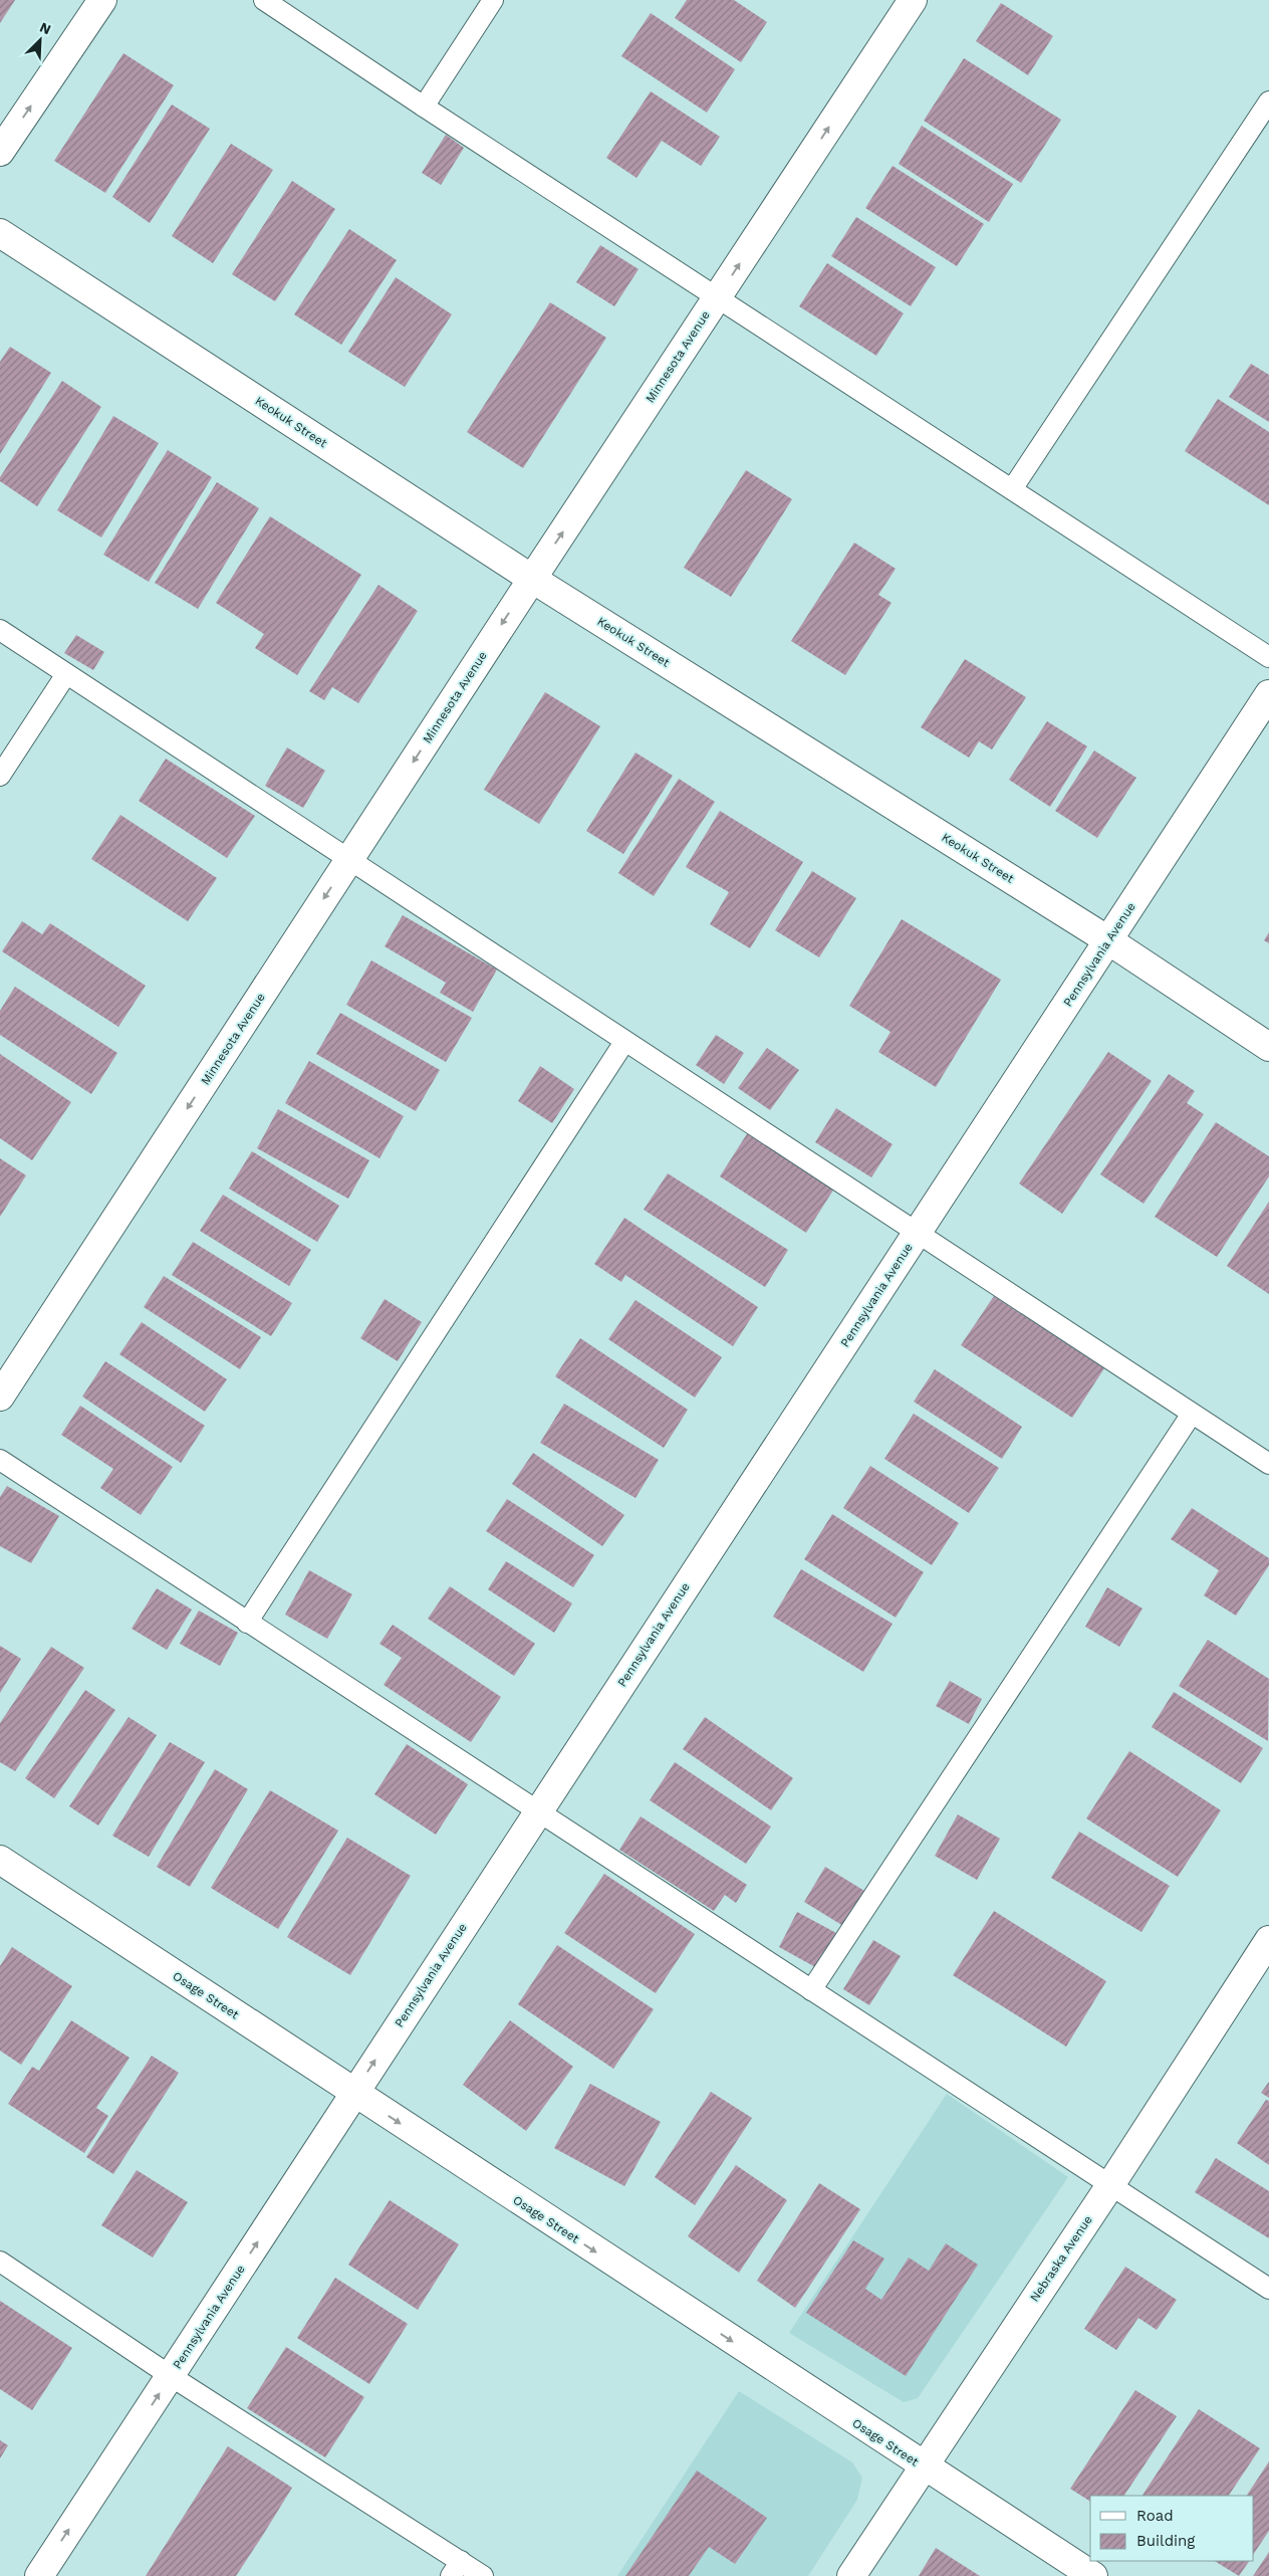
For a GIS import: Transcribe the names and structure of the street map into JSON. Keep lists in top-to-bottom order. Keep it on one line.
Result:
{"streets":{"street":["Minnesota Avenue","Keokuk Street","Pennsylvania Avenue","Osage Street","Nebraska Avenue"]},"crossings":[["Minnesota Avenue","Keokuk Street"],["Keokuk Street","Pennsylvania Avenue"],["Pennsylvania Avenue","Osage Street"],["Osage Street","Nebraska Avenue"]],"one_way":["Pennsylvania Avenue","Osage Street"],"legend":["Road","Building"],"north":"top right"}
